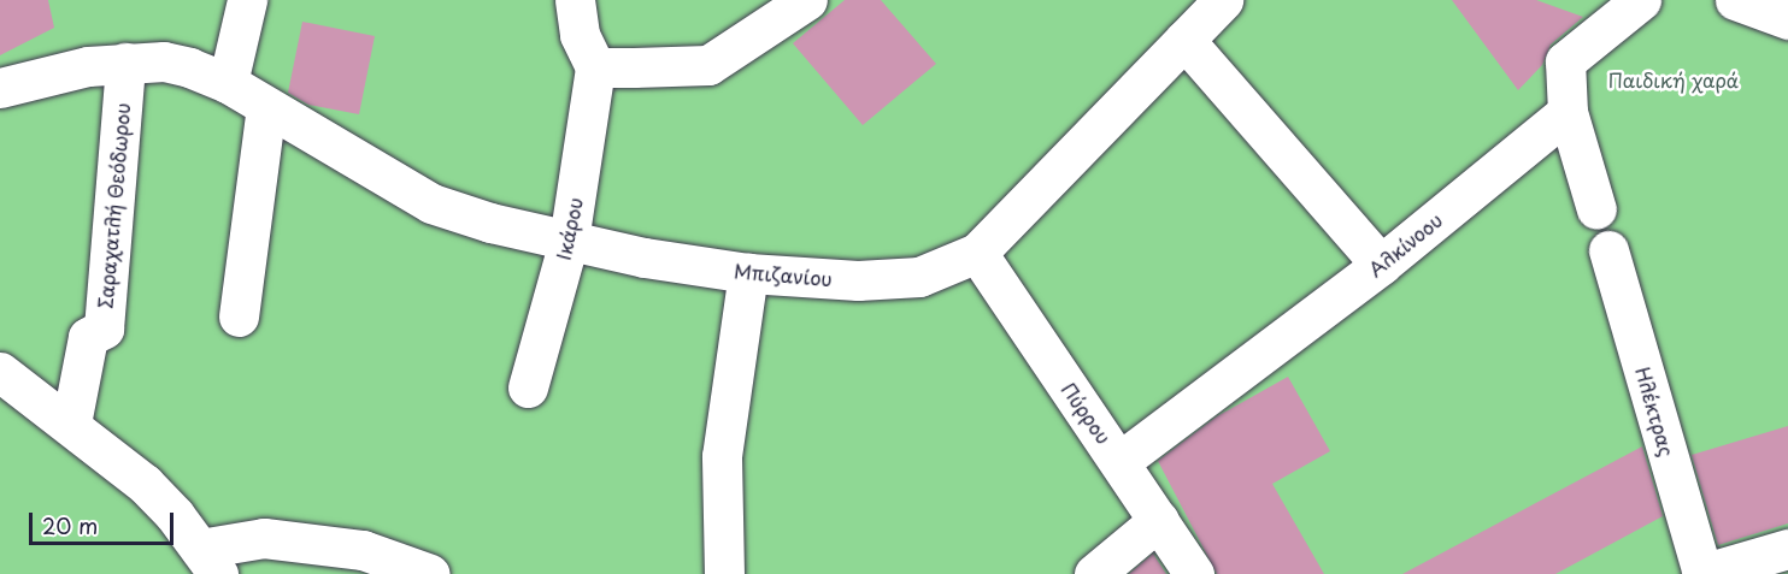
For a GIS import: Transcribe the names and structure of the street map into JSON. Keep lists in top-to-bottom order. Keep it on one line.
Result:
{"streets":{"street":["Σαραχατλή Θεόδωρου","Ικάρου","Αλκίνοου","Μπιζανίου","Ηλέκτρας","Πύρρου"]},"crossings":[["Σαραχατλή Θεόδωρου","Μπιζανίου"],["Ικάρου","Μπιζανίου"],["Αλκίνοου","Πύρρου"],["Μπιζανίου","Πύρρου"]],"parks":["Παιδική χαρά"],"scale_bar":"20 m"}
